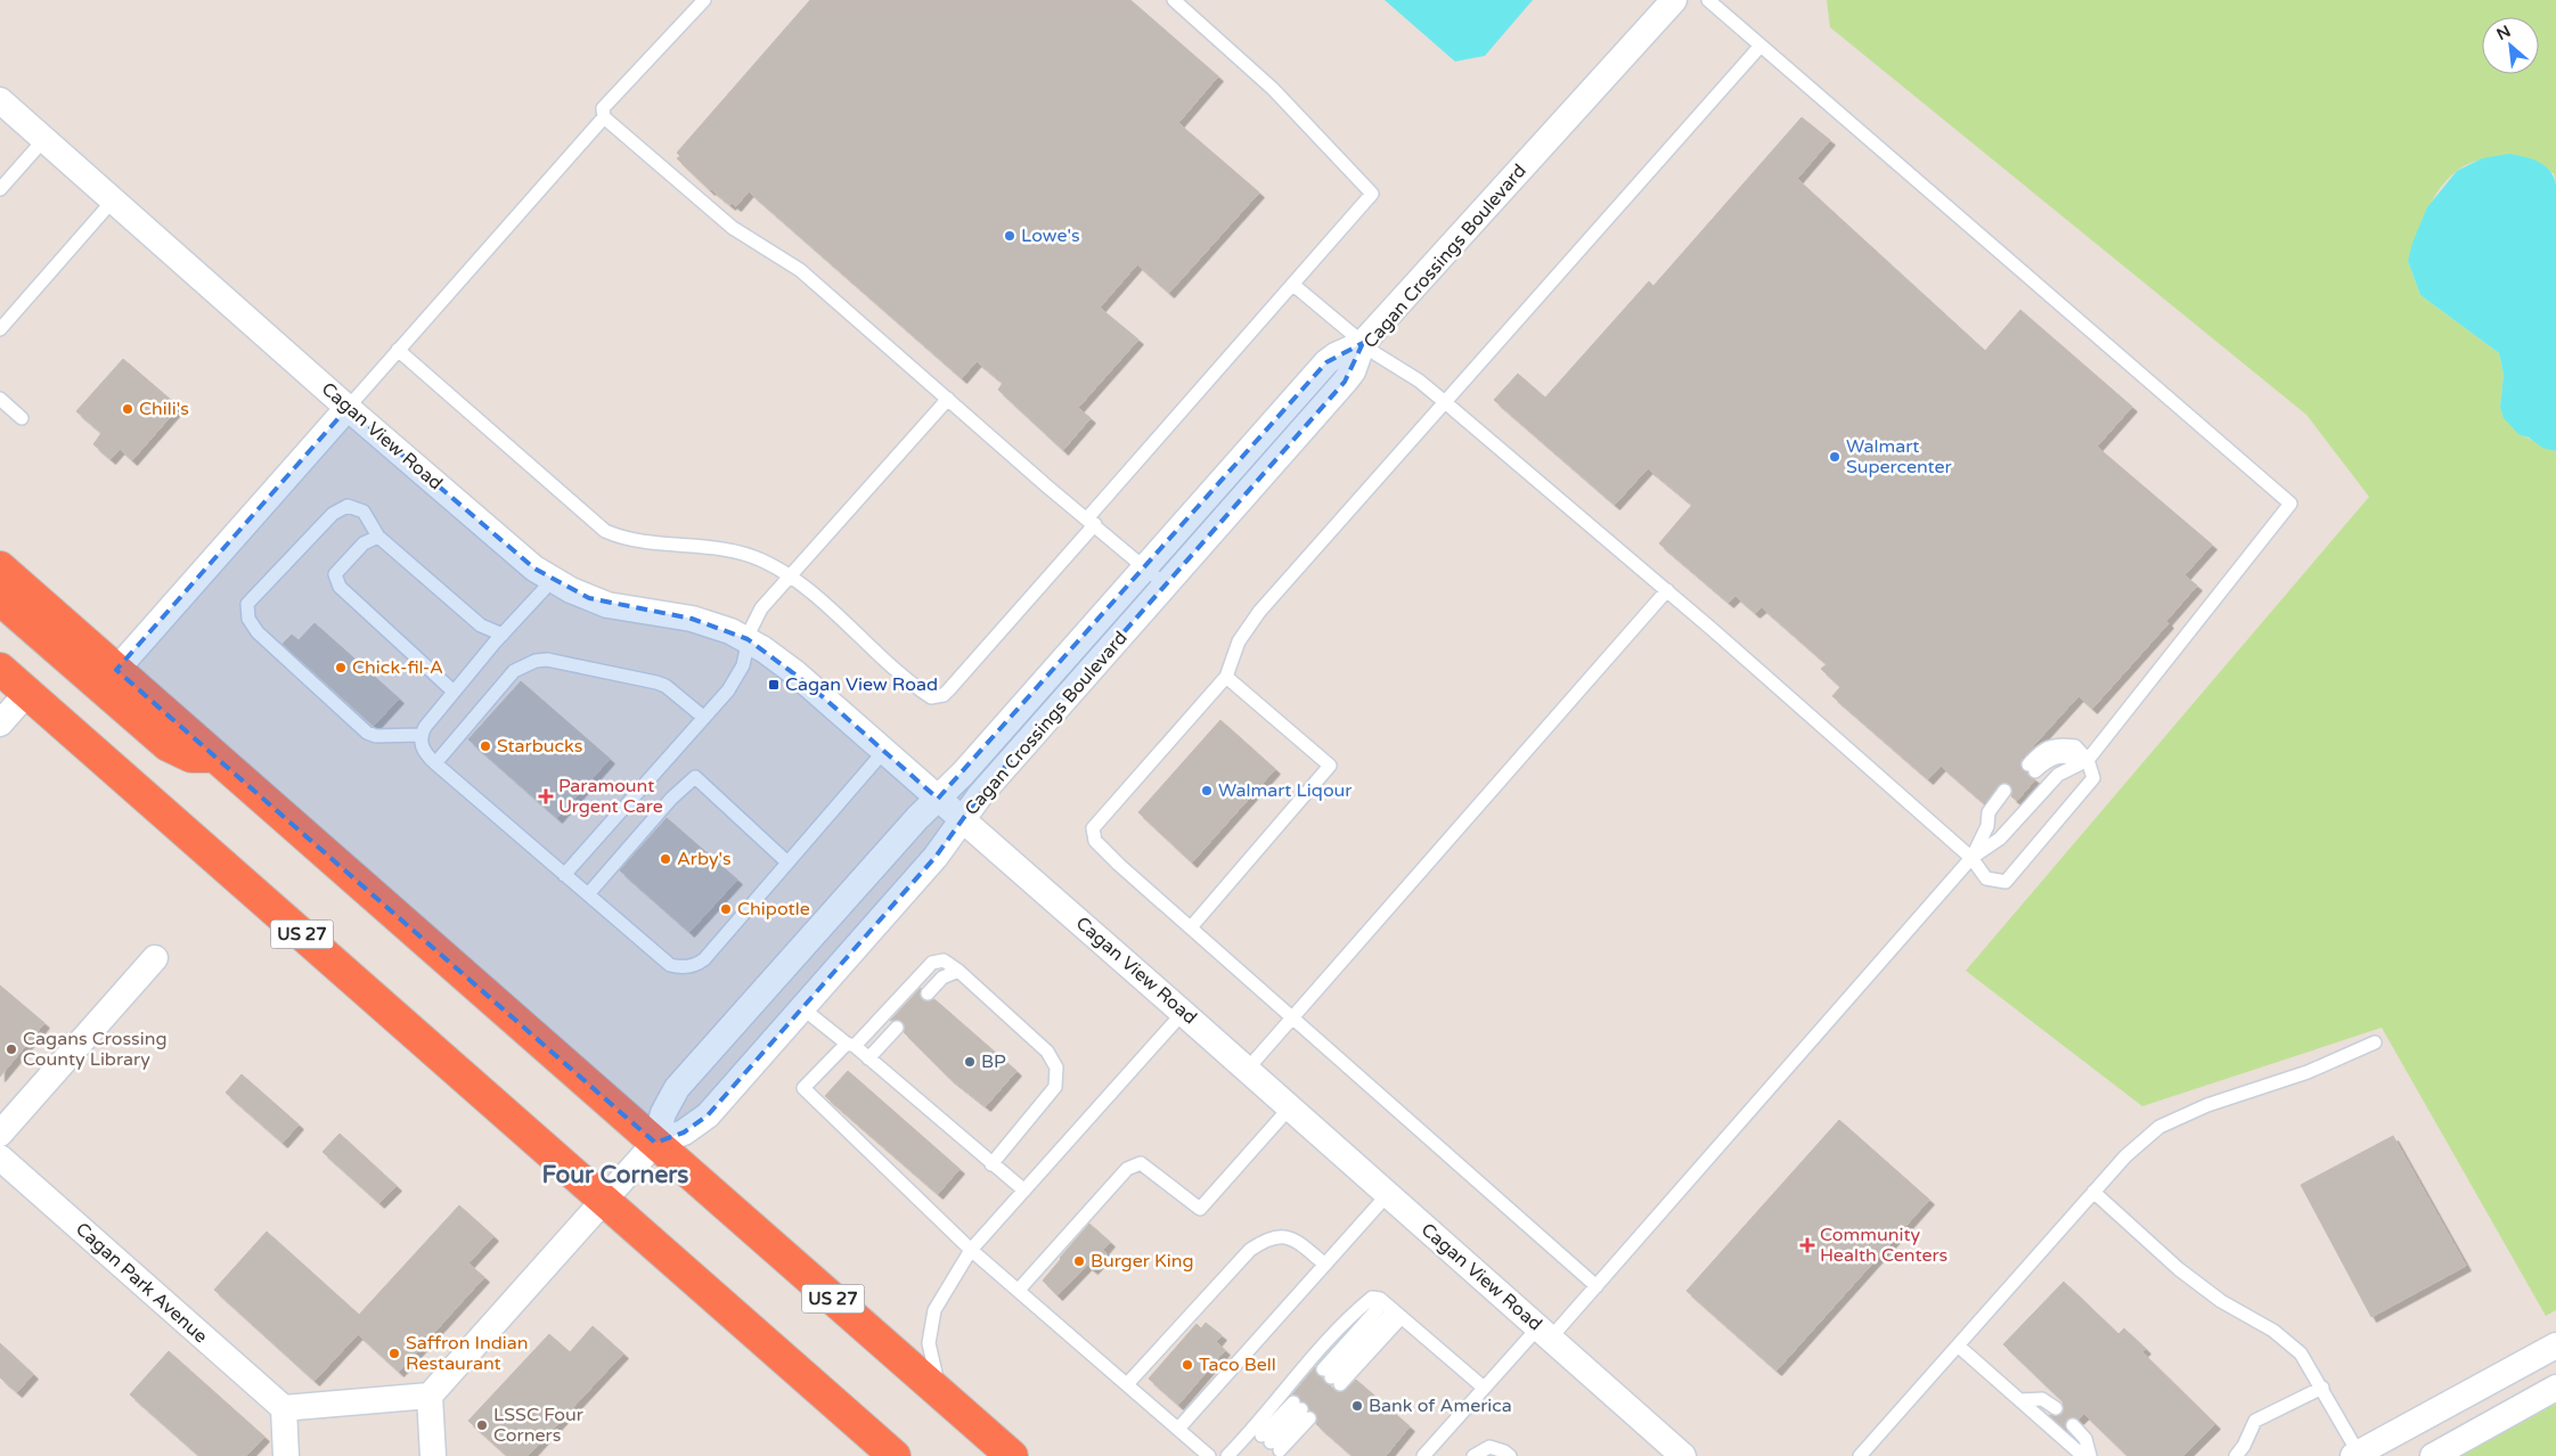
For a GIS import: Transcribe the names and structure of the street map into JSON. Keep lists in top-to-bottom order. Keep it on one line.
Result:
{"streets":{"highway":["US 27"],"street":["Cagan Crossings Boulevard","Cagan View Road","Cagan Park Avenue"]},"crossings":[["Cagan Crossings Boulevard","Cagan View Road"],["Cagan Crossings Boulevard","US 27"]],"districts":["Four Corners"],"places":{"other":["Lowe's","Chili's","Walmart Supercenter","Chick-fil-A","Starbucks","Walmart Liqour","Arby's","Chipotle","Cagans Crossing County Library","BP","Burger King","Saffron Indian Restaurant","Taco Bell","Bank of America","LSSC Four Corners"],"transit":["Cagan View Road"],"health":["Paramount Urgent Care","Community Health Centers"]},"north":"top left"}
